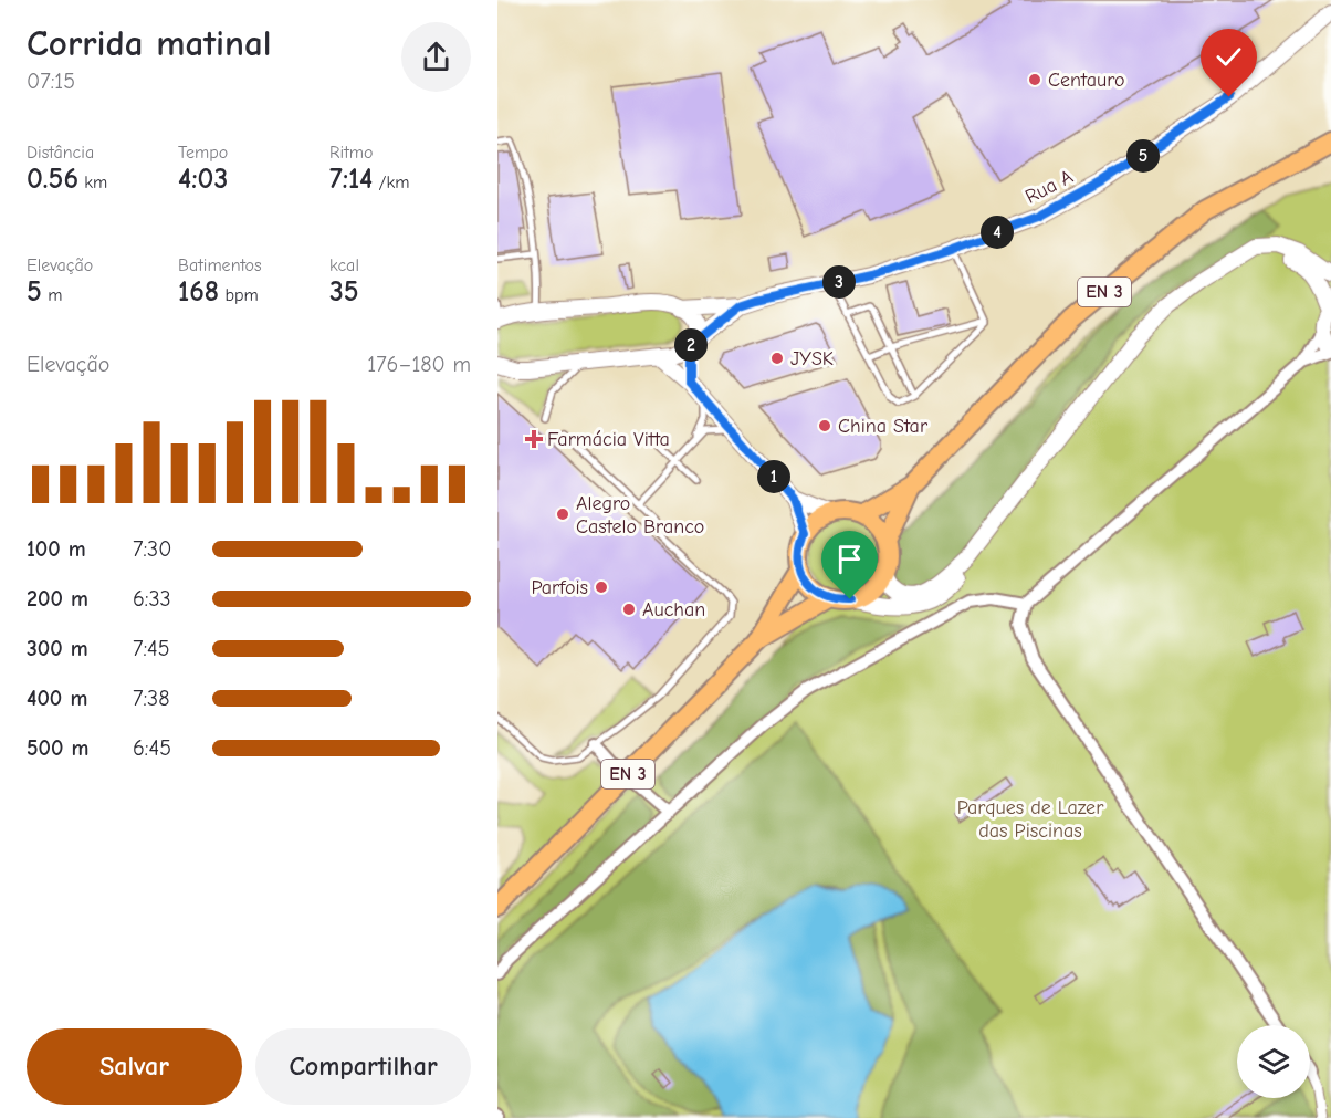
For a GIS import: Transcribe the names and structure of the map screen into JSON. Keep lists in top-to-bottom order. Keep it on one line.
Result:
{"streets":{"main road":["EN 3"],"street":["Rua A"]},"parks":["Parques de Lazer das Piscinas"],"places":{"other":["Centauro","JYSK","China Star","Alegro Castelo Branco","Parfois","Auchan"],"health":["Farmácia Vitta"]},"page":{"heading":["Corrida matinal","07:15"],"stats":[["Distância","0.56 km"],["Tempo","4:03"],["Ritmo","7:14 /km"],["Elevação","5 m"],["Batimentos","168 bpm"],["kcal","35"]],"pins":["5","4","3","2","1"],"chart":["Elevação","176–180 m"],"list":[{"name":"100 m","note":"7:30"},{"name":"200 m","note":"6:33"},{"name":"300 m","note":"7:45"},{"name":"400 m","note":"7:38"},{"name":"500 m","note":"6:45"}],"buttons":["Salvar","Compartilhar"]}}
